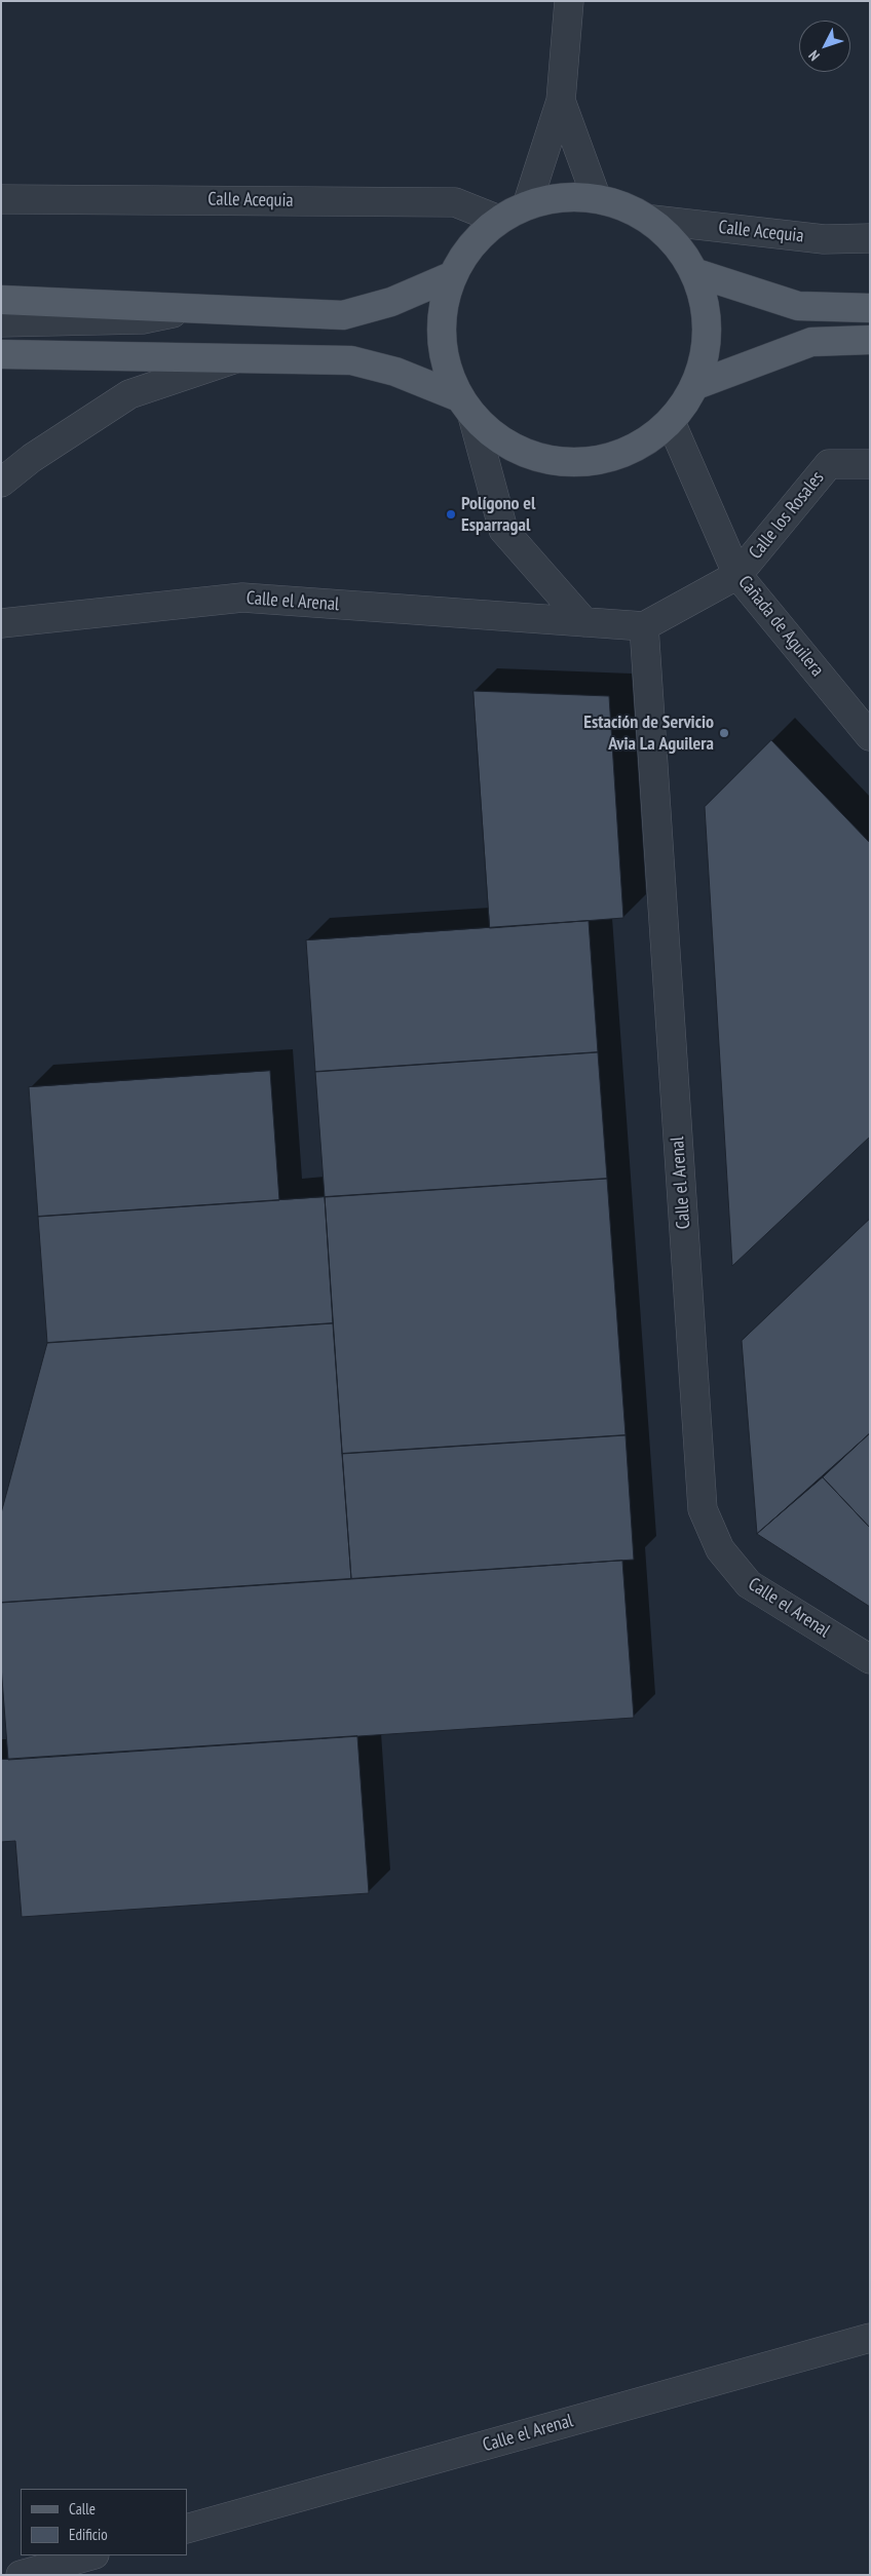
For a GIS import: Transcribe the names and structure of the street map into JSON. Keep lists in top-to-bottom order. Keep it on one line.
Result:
{"streets":{"street":["Calle Acequia","Calle los Rosales","Calle el Arenal","Cañada de Aguilera"]},"crossings":[["Calle los Rosales","Cañada de Aguilera"]],"places":["Polígono el Esparragal","Estación de Servicio Avia La Aguilera"],"legend":["Calle","Edificio"],"north":"bottom left"}
